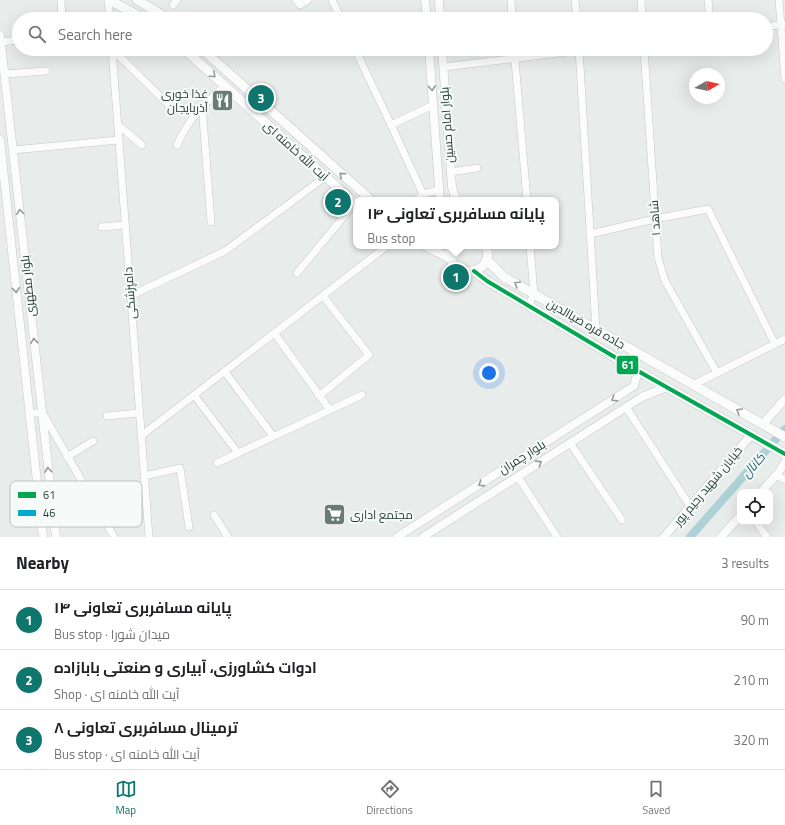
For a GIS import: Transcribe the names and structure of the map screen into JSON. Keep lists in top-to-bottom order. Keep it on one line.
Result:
{"streets":{"main road":["آیت الله خامنه ای","جاده قره ضیاالدین"],"street":["بلوار امام حسین","شاهد ۱","بلوار مطهری","دامپزشکی","بلوار چمران","خیابان شهید رحیم پور"]},"crossings":[["جاده قره ضیاالدین","بلوار چمران"],["جاده قره ضیاالدین","خیابان شهید رحیم پور"]],"water":["کانال"],"places":{"restaurant":["غذا خوری آذربایجان"],"supermarket":["مجتمع اداری"]},"lines":["transit line 61"],"legend":["61","46"],"north":"right","page":{"search":"Search here","pins":["3","2","1"],"popup":["پایانه مسافربری تعاونی ۱۴","Bus stop"],"heading":["Nearby","3 results"],"list":[{"mark":"1","name":"پایانه مسافربری تعاونی ۱۴","note":"Bus stop · میدان شورا","value":"90 m"},{"mark":"2","name":"ادوات کشاورزی، آبیاری و صنعتی بابازاده","note":"Shop · آیت الله خامنه ای","value":"210 m"},{"mark":"3","name":"ترمینال مسافربری تعاونی ۸","note":"Bus stop · آیت الله خامنه ای","value":"320 m"}],"nav":["Map","Directions","Saved"]}}
